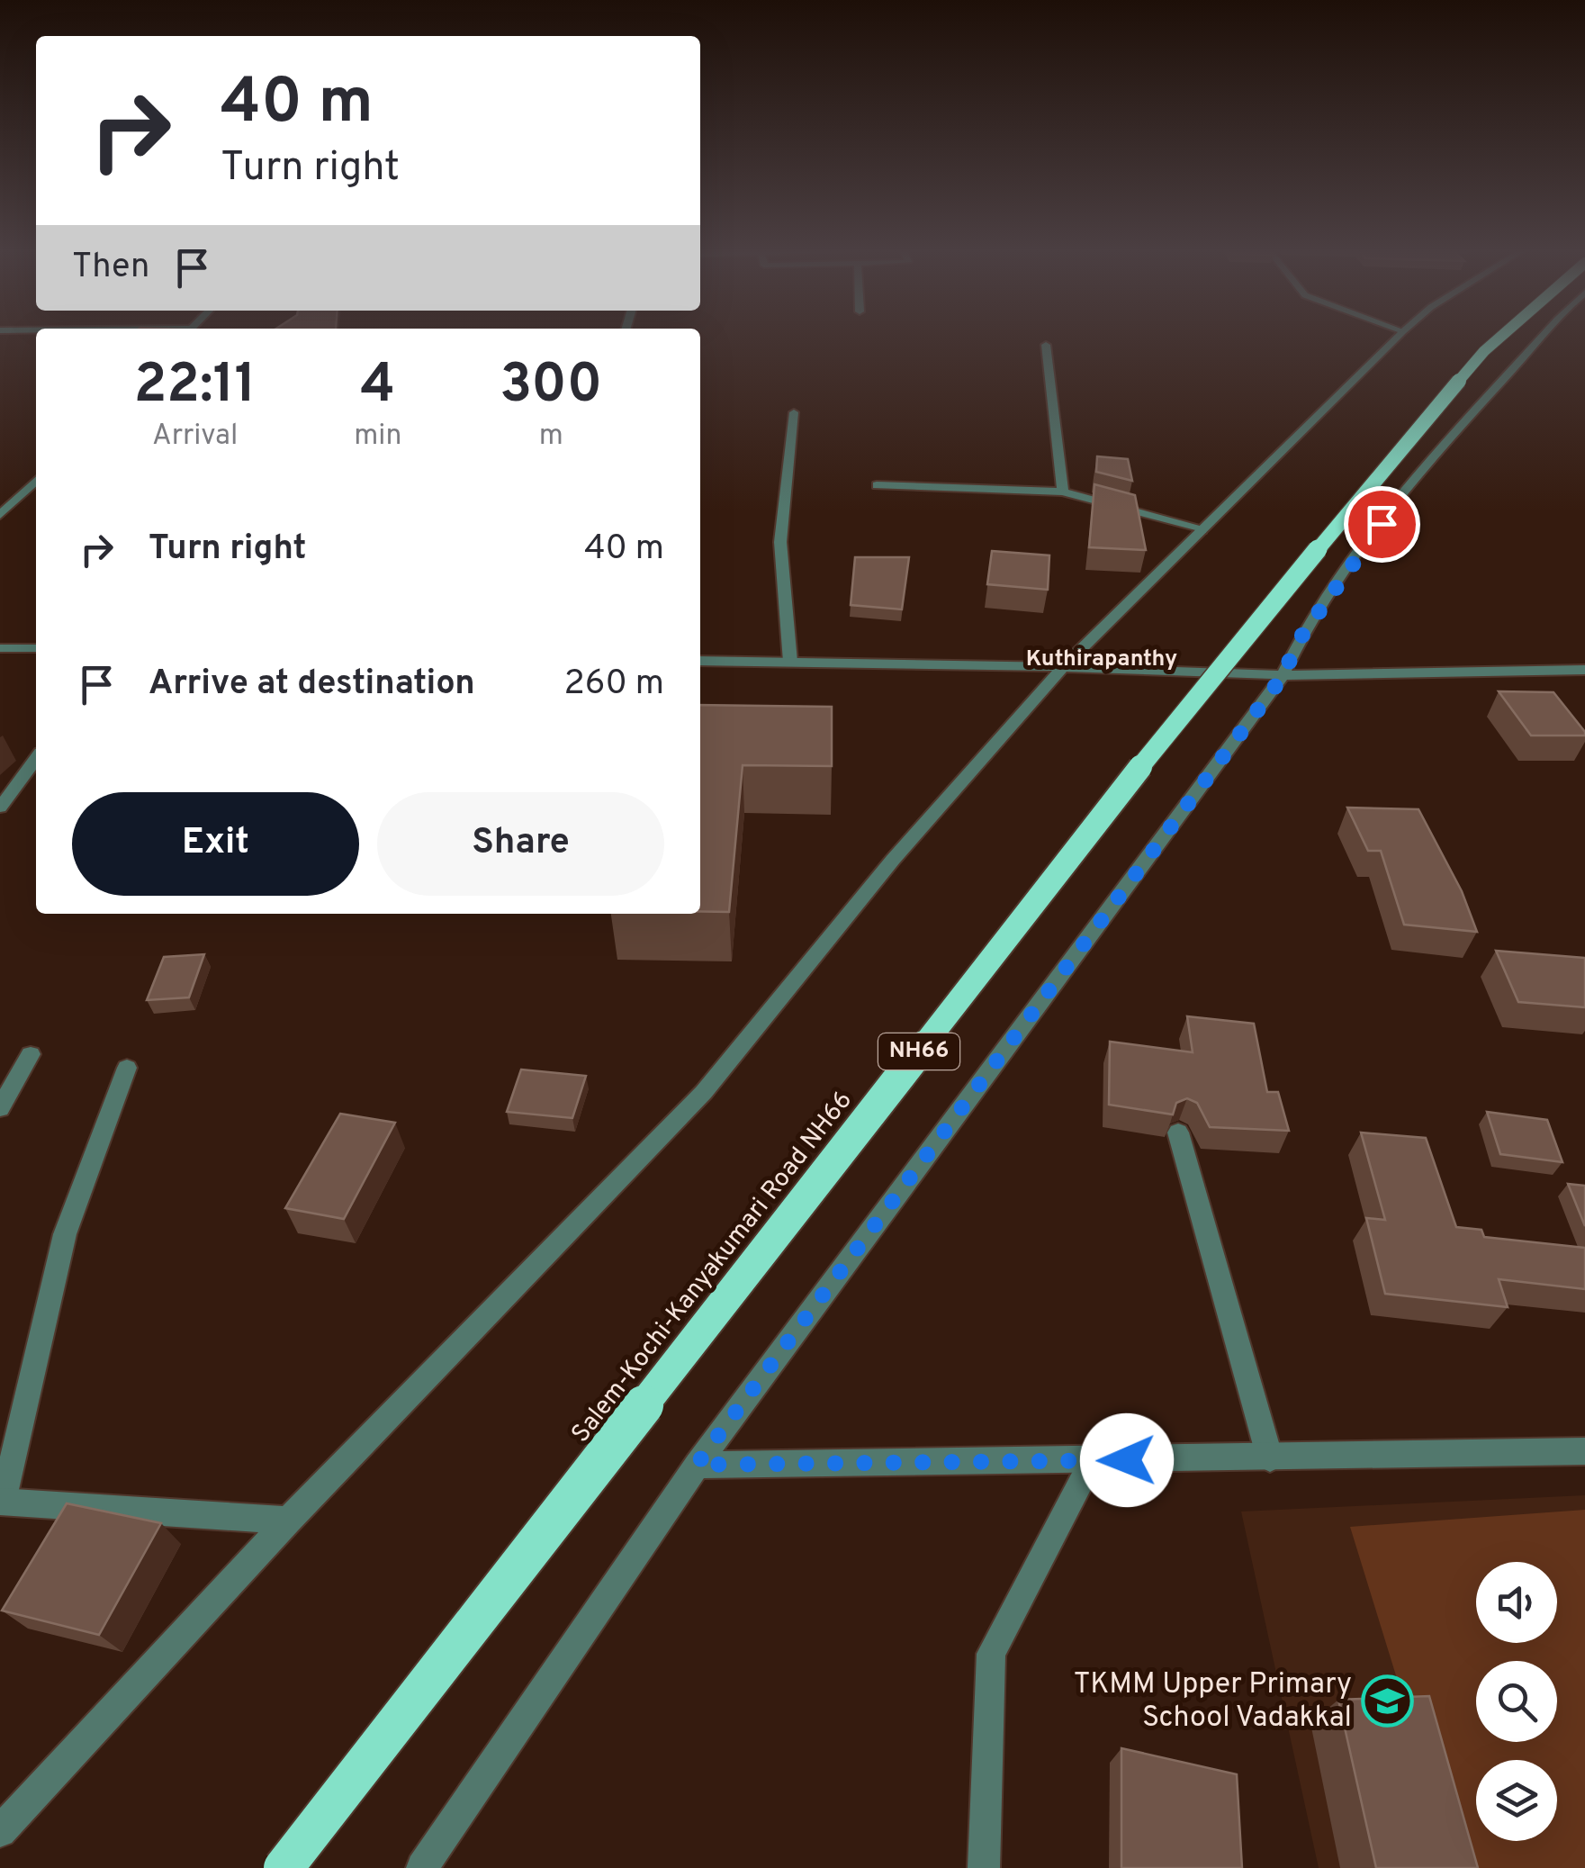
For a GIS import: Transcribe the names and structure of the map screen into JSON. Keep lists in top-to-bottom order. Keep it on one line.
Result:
{"streets":{"highway":["NH66","Salem-Kochi-Kanyakumari Road NH66"]},"districts":["Kuthirapanthy"],"places":{"school or university":["TKMM Upper Primary School Vadakkal"]},"page":{"turn":["40 m","Turn right"],"then":"Then","eta":["22:11","Arrival","4","min","300","m"],"list":[{"name":"Turn right","value":"40 m"},{"name":"Arrive at destination","value":"260 m"}],"buttons":["Exit","Share"]}}
